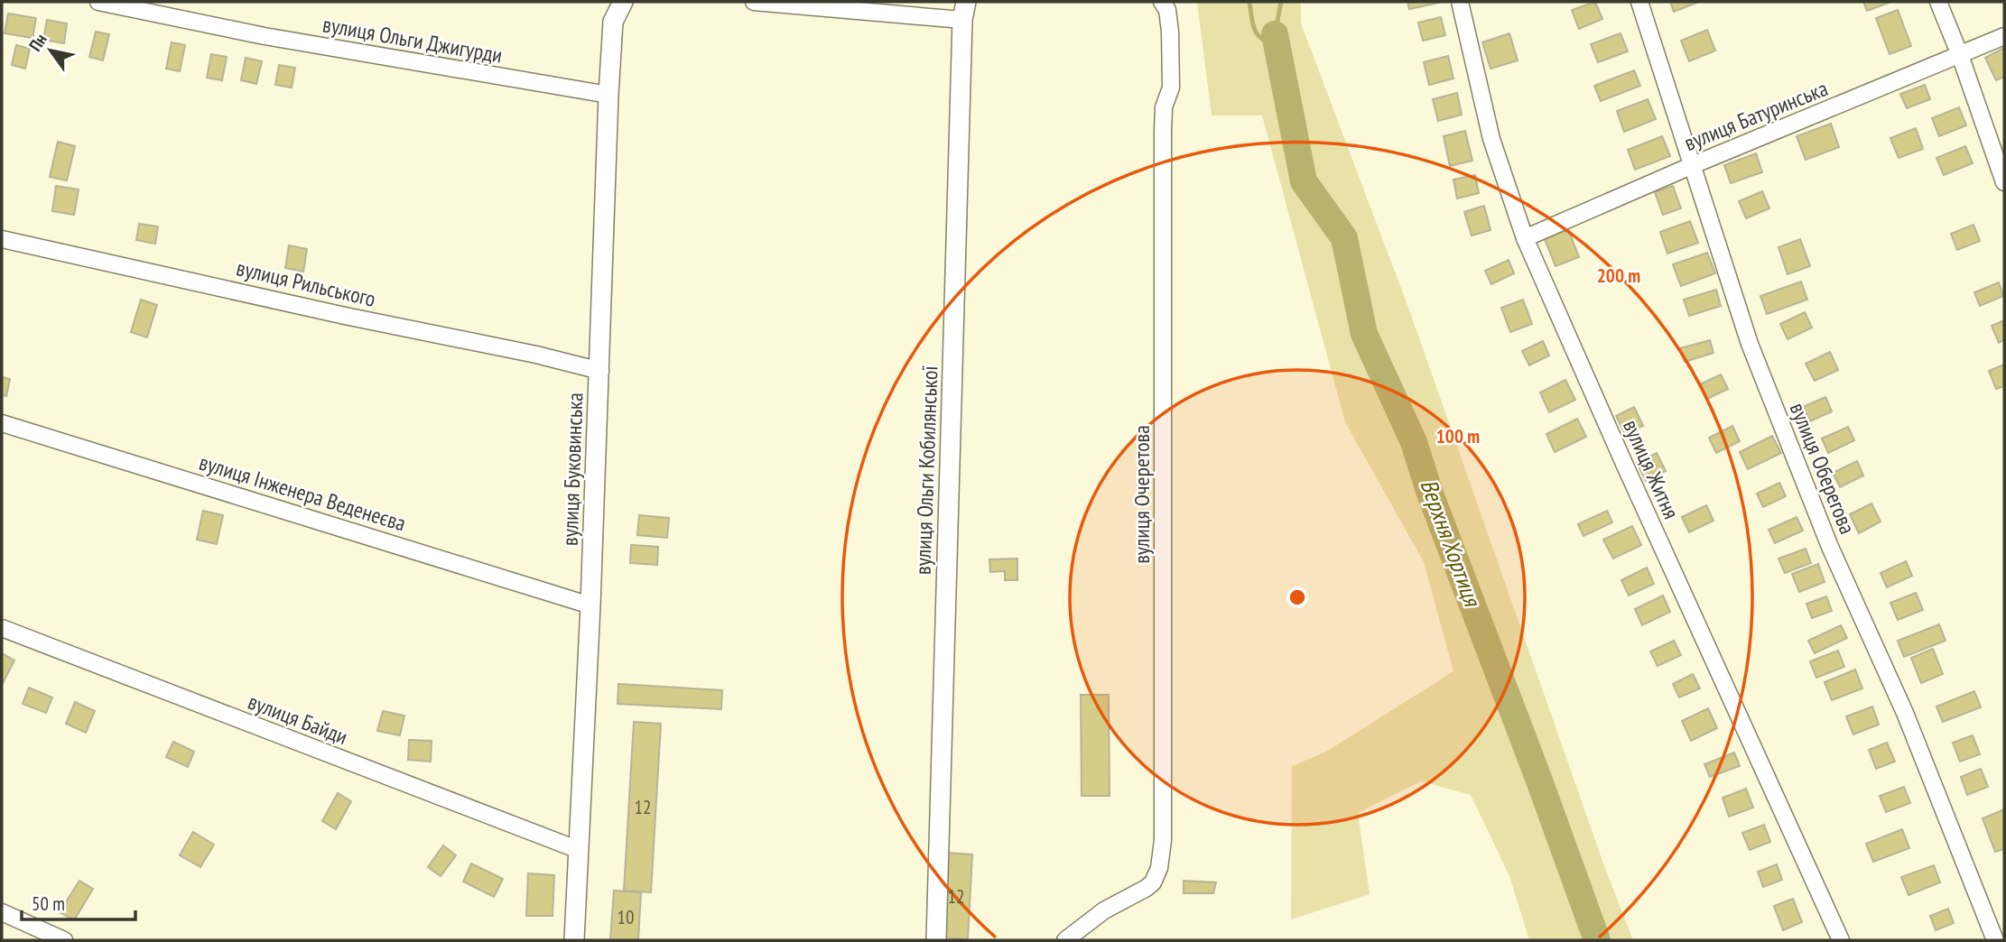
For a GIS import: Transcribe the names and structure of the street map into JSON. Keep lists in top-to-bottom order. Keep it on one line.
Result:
{"streets":{"street":["вулиця Ольги Джигурди","вулиця Батуринська","вулиця Рильського","вулиця Оберегова","вулиця Буковинська","вулиця Житня","вулиця Ольги Кобилянської","вулиця Інженера Веденеєва","вулиця Очеретова","вулиця Байди"]},"crossings":[["вулиця Ольги Джигурди","вулиця Буковинська"],["вулиця Батуринська","вулиця Оберегова"],["вулиця Батуринська","вулиця Житня"],["вулиця Рильського","вулиця Буковинська"],["вулиця Буковинська","вулиця Інженера Веденеєва"],["вулиця Буковинська","вулиця Байди"]],"water":["Верхня Хортиця"],"house_numbers":["12","12","10"],"scale_bar":"50 m","north":"top left","rings":["200 m","100 m"]}
